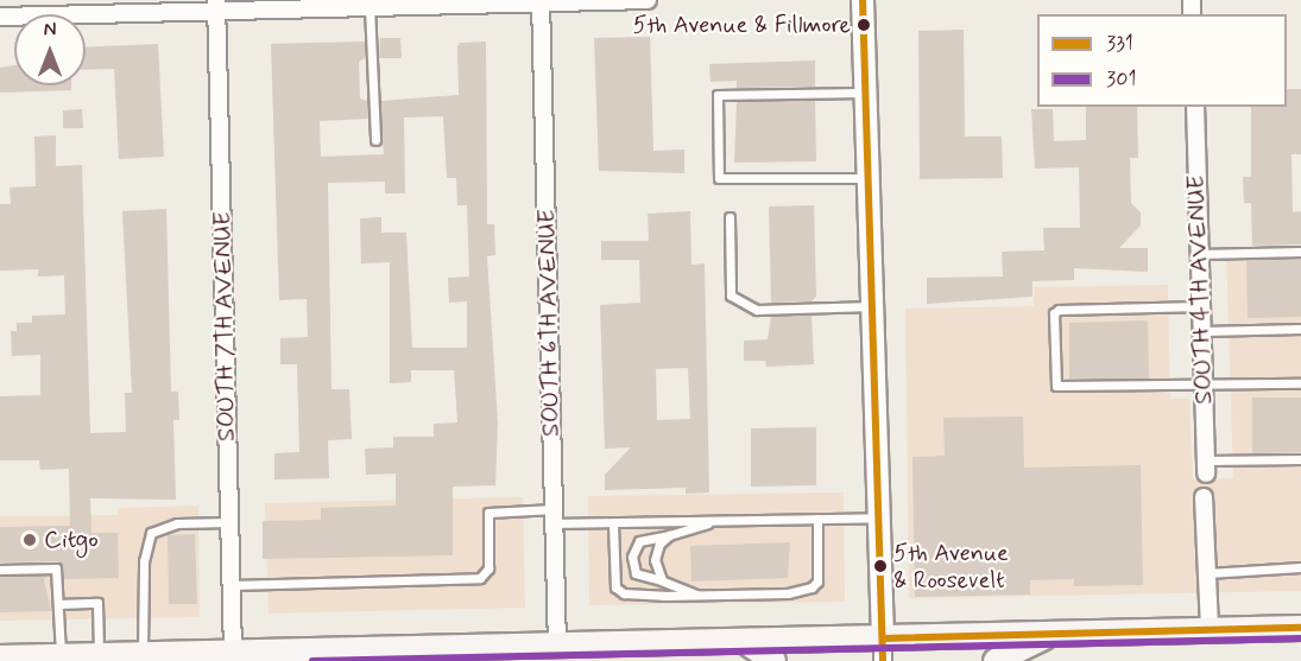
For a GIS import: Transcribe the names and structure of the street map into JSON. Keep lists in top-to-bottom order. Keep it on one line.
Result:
{"streets":{"street":["SOUTH 4TH AVENUE","SOUTH 6TH AVENUE","SOUTH 7TH AVENUE"]},"places":["5th Avenue & Fillmore","Citgo","5th Avenue & Roosevelt"],"lines":["transit line 331","transit line 301"],"legend":["331","301"],"north":"top"}
